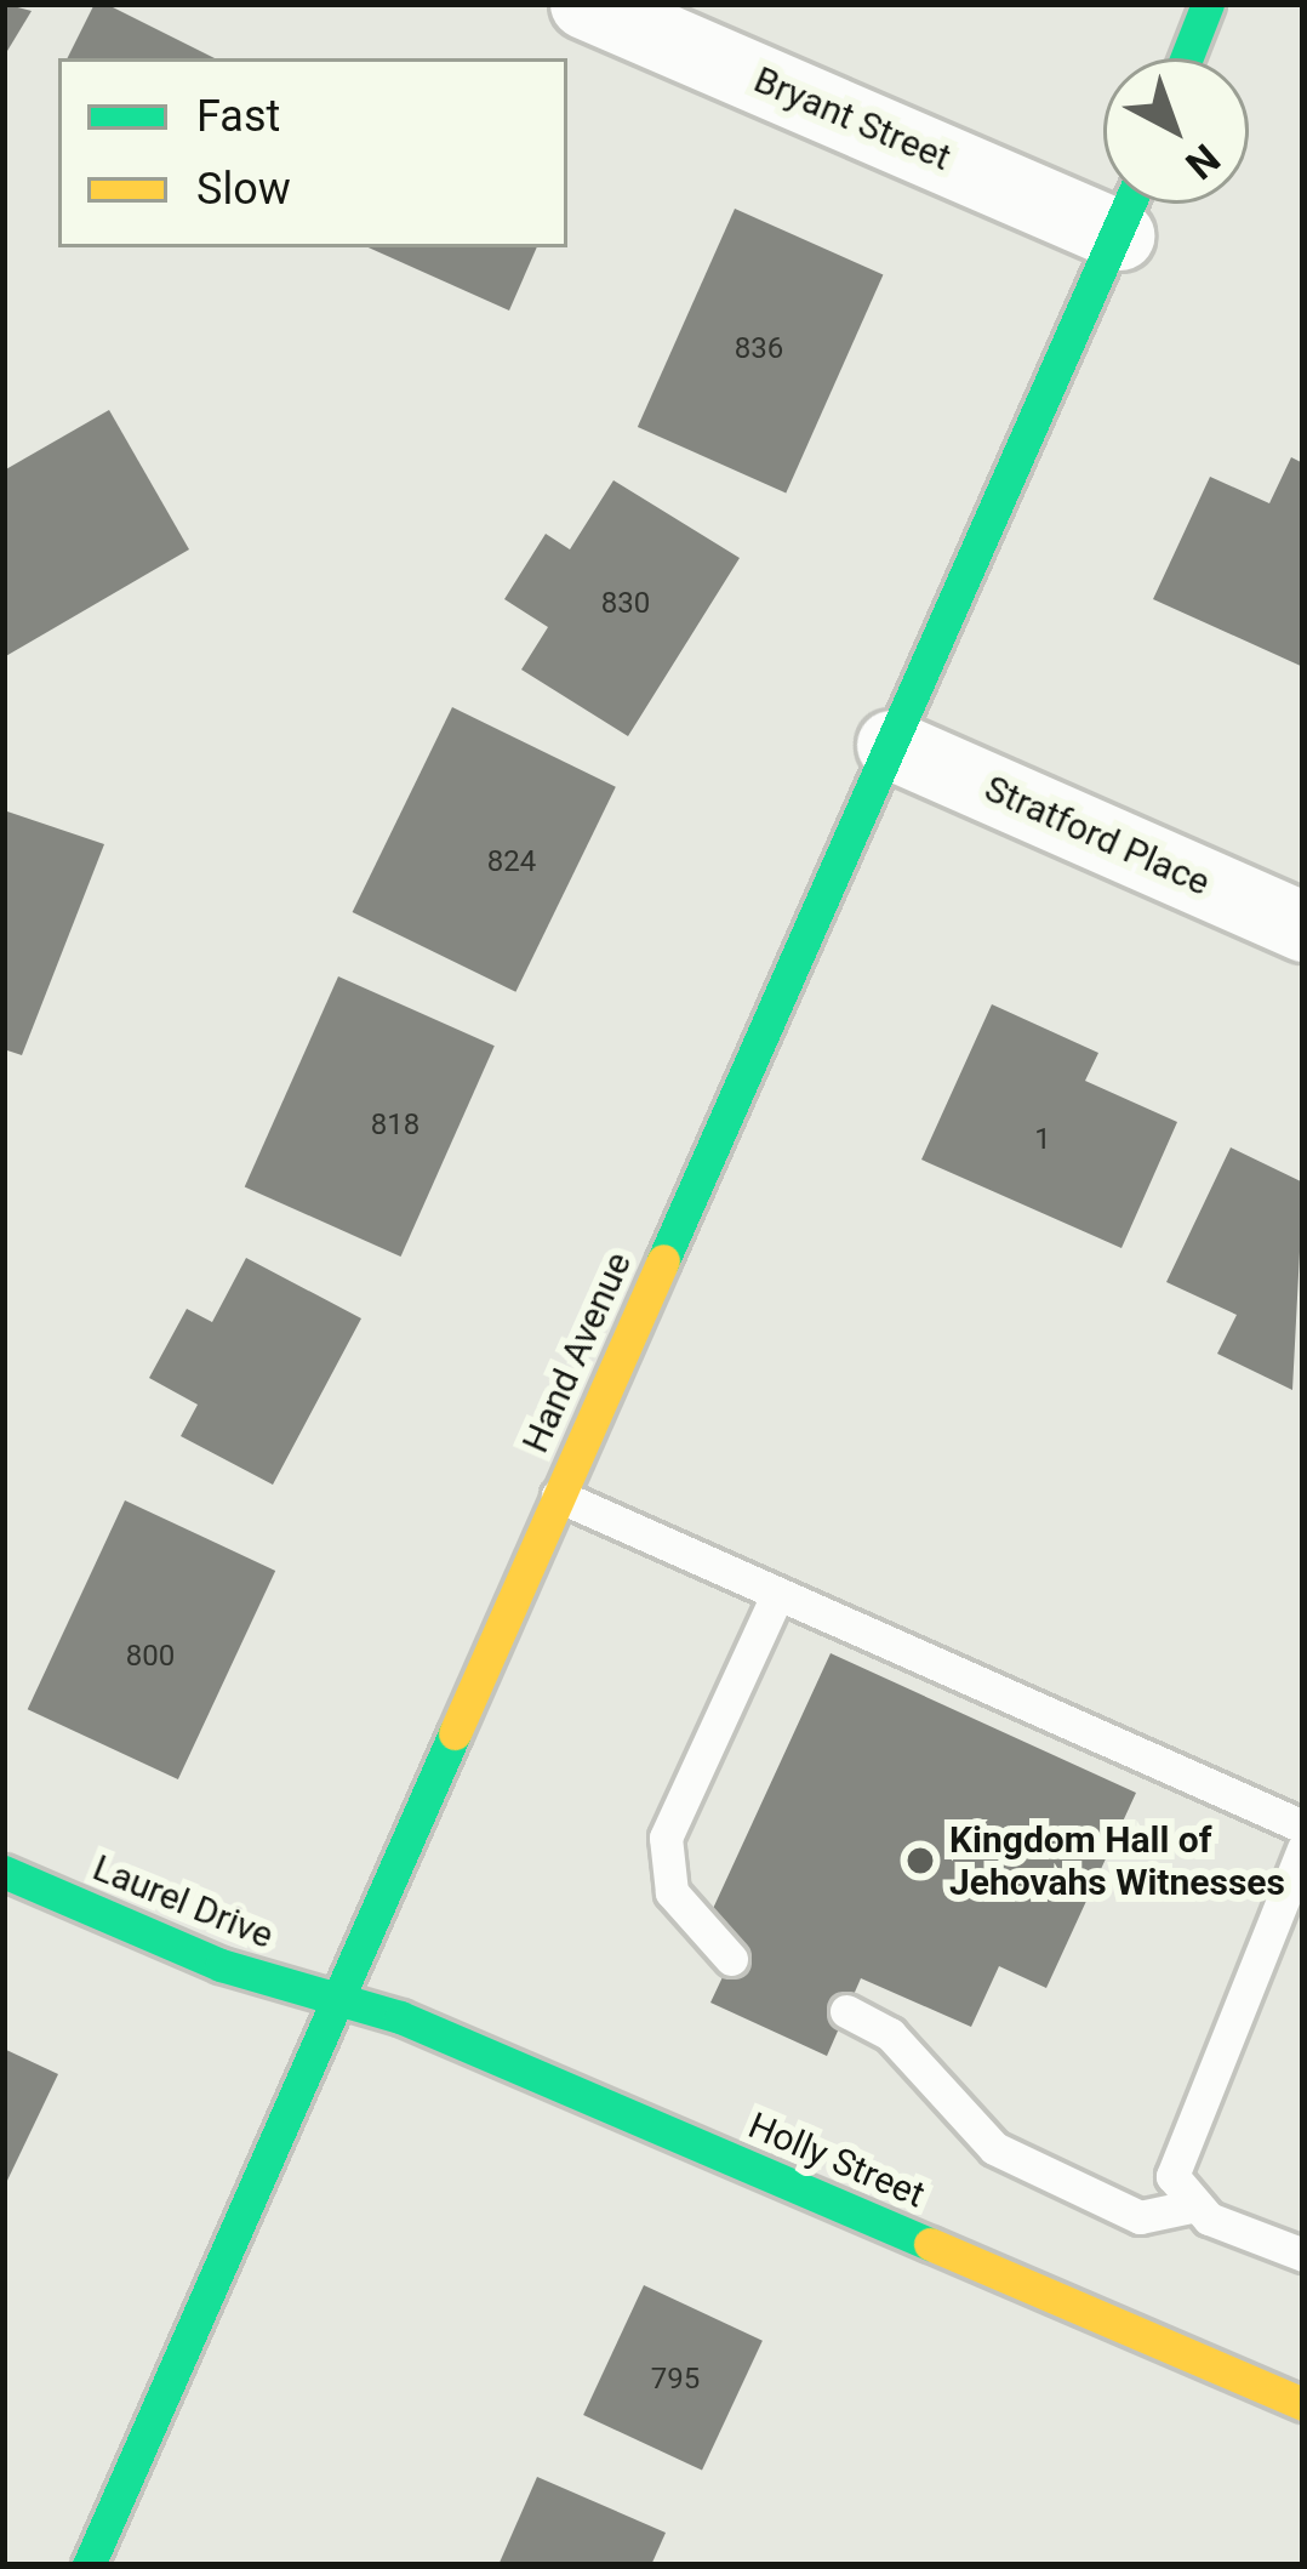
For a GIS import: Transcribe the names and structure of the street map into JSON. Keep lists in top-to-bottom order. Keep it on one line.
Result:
{"streets":{"street":["Bryant Street","Stratford Place","Hand Avenue","Laurel Drive","Holly Street"]},"crossings":[["Bryant Street","Hand Avenue"],["Stratford Place","Hand Avenue"],["Hand Avenue","Laurel Drive"],["Hand Avenue","Holly Street"],["Laurel Drive","Holly Street"]],"places":["Kingdom Hall of Jehovahs Witnesses"],"house_numbers":["836","830","824","818","1","800","795"],"legend":["Fast","Slow"],"north":"bottom right"}
